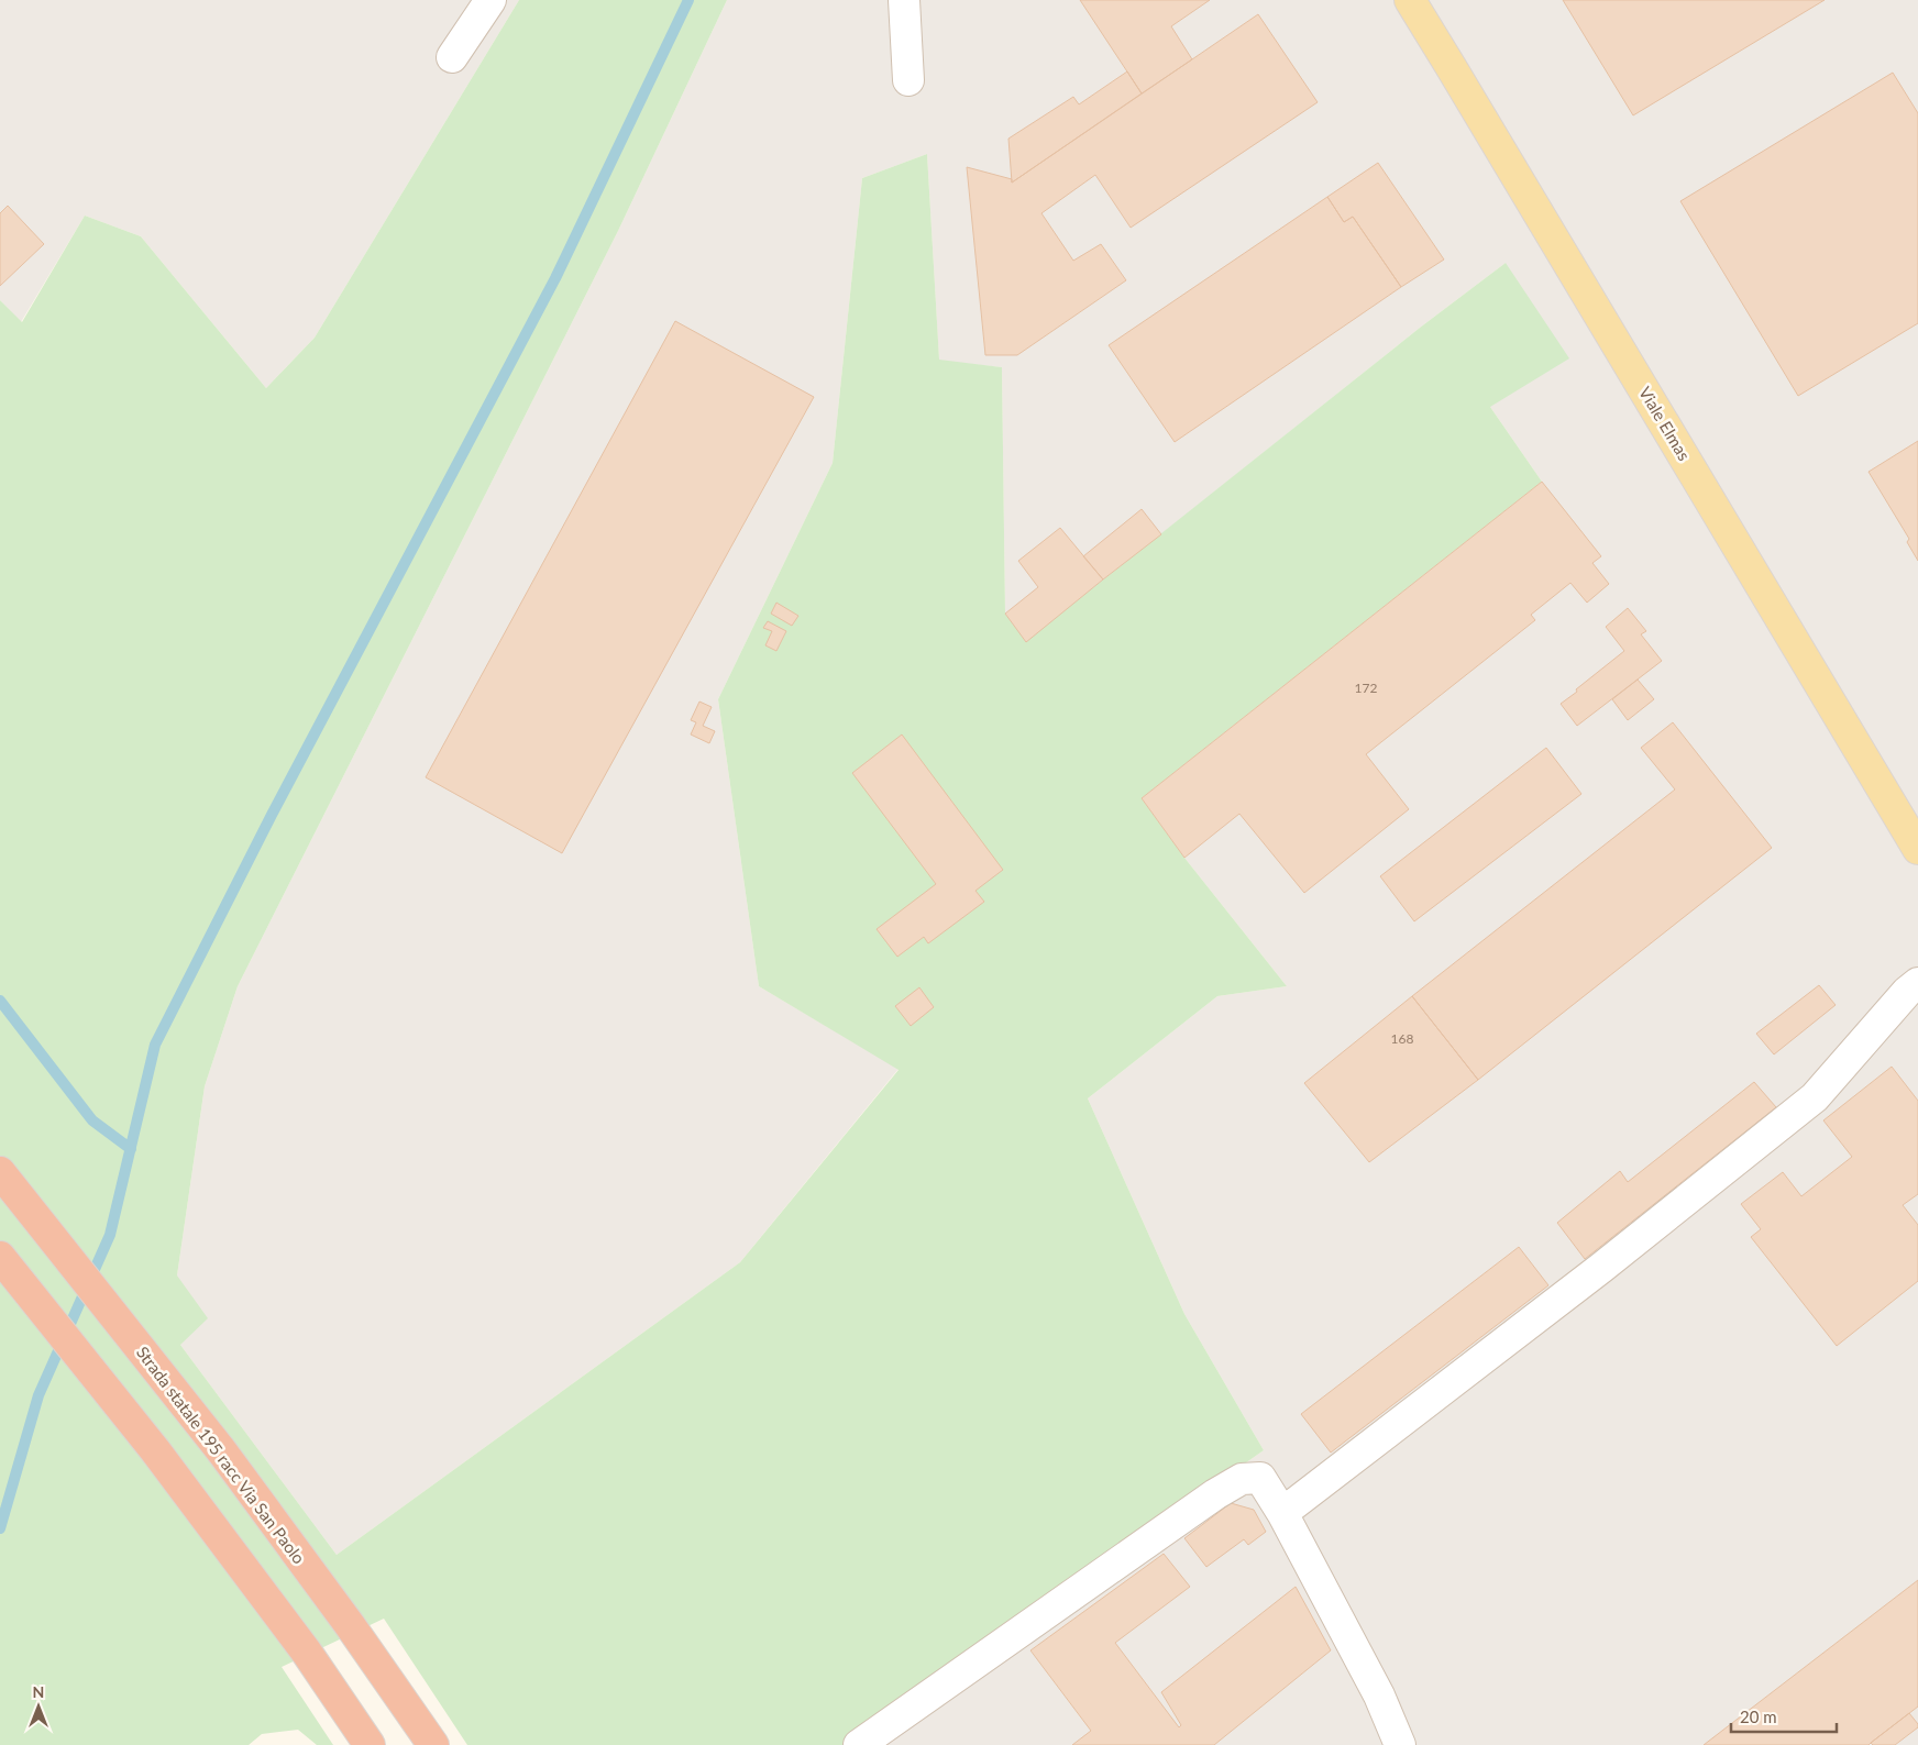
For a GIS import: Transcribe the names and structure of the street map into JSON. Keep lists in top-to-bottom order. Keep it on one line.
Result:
{"streets":{"highway":["Strada statale 195 racc Via San Paolo"],"main road":["Viale Elmas"]},"house_numbers":["172","168"],"scale_bar":"20 m","north":"top"}
